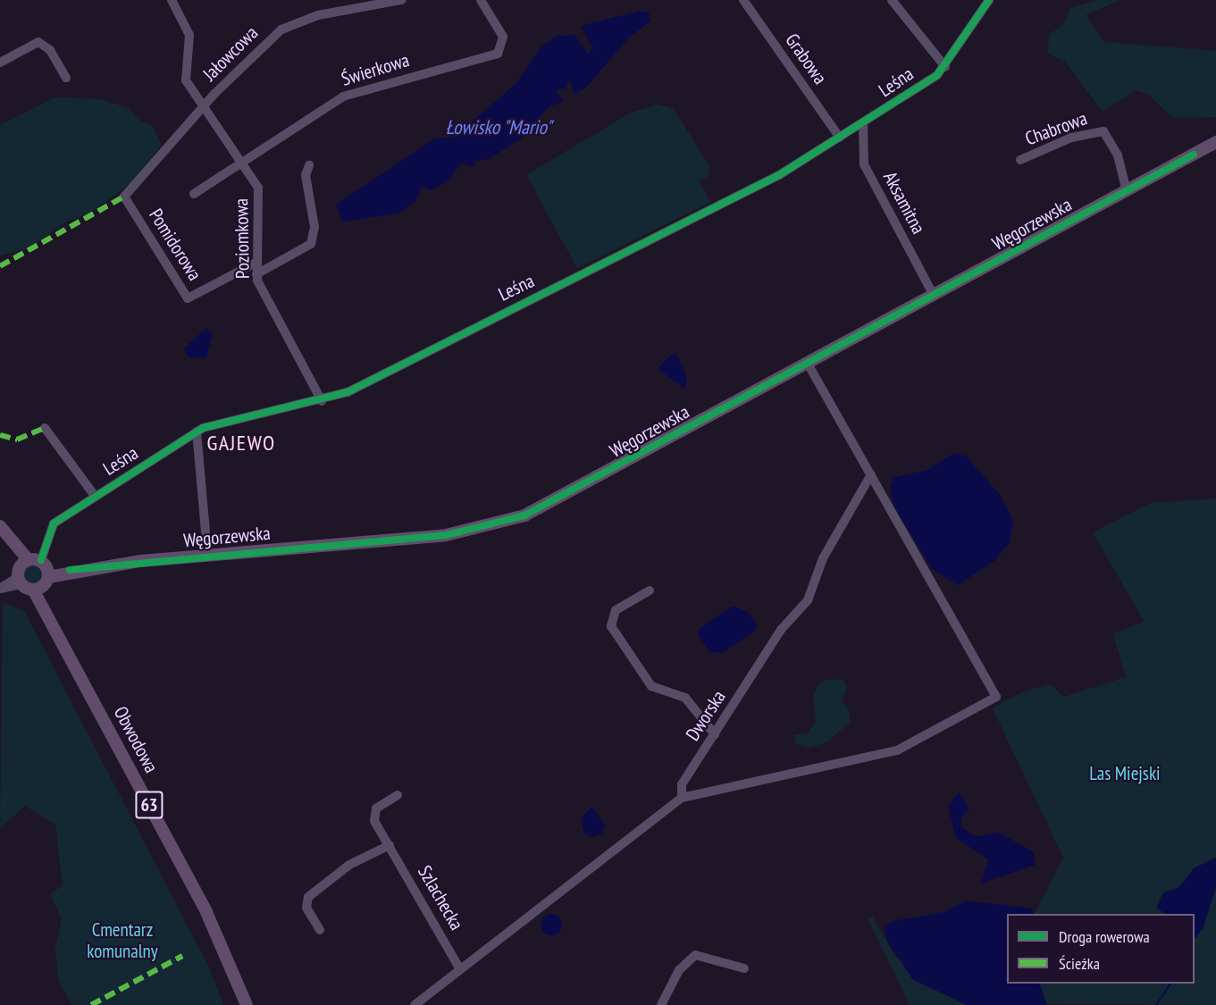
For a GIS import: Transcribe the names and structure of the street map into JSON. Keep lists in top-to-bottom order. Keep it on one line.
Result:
{"streets":{"main road":["Węgorzewska","Obwodowa","63"],"street":["Jałowcowa","Grabowa","Świerkowa","Leśna","Chabrowa","Aksamitna","Poziomkowa","Pomidorowa","Dworska","Szlachecka"]},"crossings":[["Jałowcowa","Poziomkowa"],["Jałowcowa","Pomidorowa"],["Grabowa","Leśna"],["Świerkowa","Poziomkowa"],["Leśna","Aksamitna"],["Leśna","Węgorzewska"],["Leśna","Poziomkowa"],["Leśna","Obwodowa"],["Chabrowa","Węgorzewska"],["Aksamitna","Węgorzewska"],["Węgorzewska","Obwodowa"],["Poziomkowa","Pomidorowa"]],"districts":["GAJEWO"],"water":["Łowisko \"Mario\""],"parks":["Las Miejski","Cmentarz komunalny"],"legend":["Droga rowerowa","Ścieżka"]}
